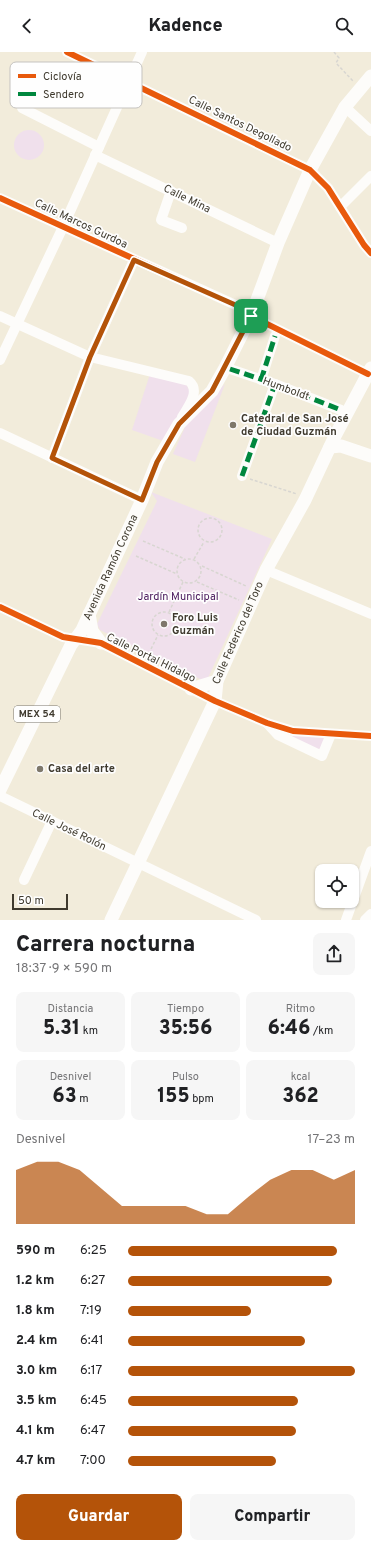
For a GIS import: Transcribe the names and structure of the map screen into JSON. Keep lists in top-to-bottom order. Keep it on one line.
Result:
{"streets":{"main road":["Avenida Ramón Corona","Calle Federico del Toro","MEX 54"],"street":["Calle Santos Degollado","Calle Mina","Calle Marcos Gurdoa","Humboldt","Calle Portal Hidalgo","Calle José Rolón"]},"crossings":[["Calle Santos Degollado","Avenida Ramón Corona"],["Calle Mina","Avenida Ramón Corona"],["Calle Marcos Gurdoa","Avenida Ramón Corona"],["Calle Marcos Gurdoa","Calle Federico del Toro"],["Avenida Ramón Corona","Calle Portal Hidalgo"],["Avenida Ramón Corona","MEX 54"],["Calle Federico del Toro","Calle Portal Hidalgo"],["Calle Federico del Toro","Calle José Rolón"],["Calle Portal Hidalgo","MEX 54"]],"parks":["Jardín Municipal"],"places":["Catedral de San José de Ciudad Guzmán","Foro Luis Guzmán","Casa del arte"],"legend":["Ciclovía","Sendero"],"scale_bar":"50 m","page":{"header":"Kadence","scale":"50 m","heading":["Carrera nocturna","18:37 · 9 × 590 m"],"stats":[["Distancia","5.31 km"],["Tiempo","35:56"],["Ritmo","6:46 /km"],["Desnivel","63 m"],["Pulso","155 bpm"],["kcal","362"]],"chart":["Desnivel","17–23 m"],"list":[{"name":"590 m","note":"6:25"},{"name":"1.2 km","note":"6:27"},{"name":"1.8 km","note":"7:19"},{"name":"2.4 km","note":"6:41"},{"name":"3.0 km","note":"6:17"},{"name":"3.5 km","note":"6:45"},{"name":"4.1 km","note":"6:47"},{"name":"4.7 km","note":"7:00"}],"buttons":["Guardar","Compartir"]}}
